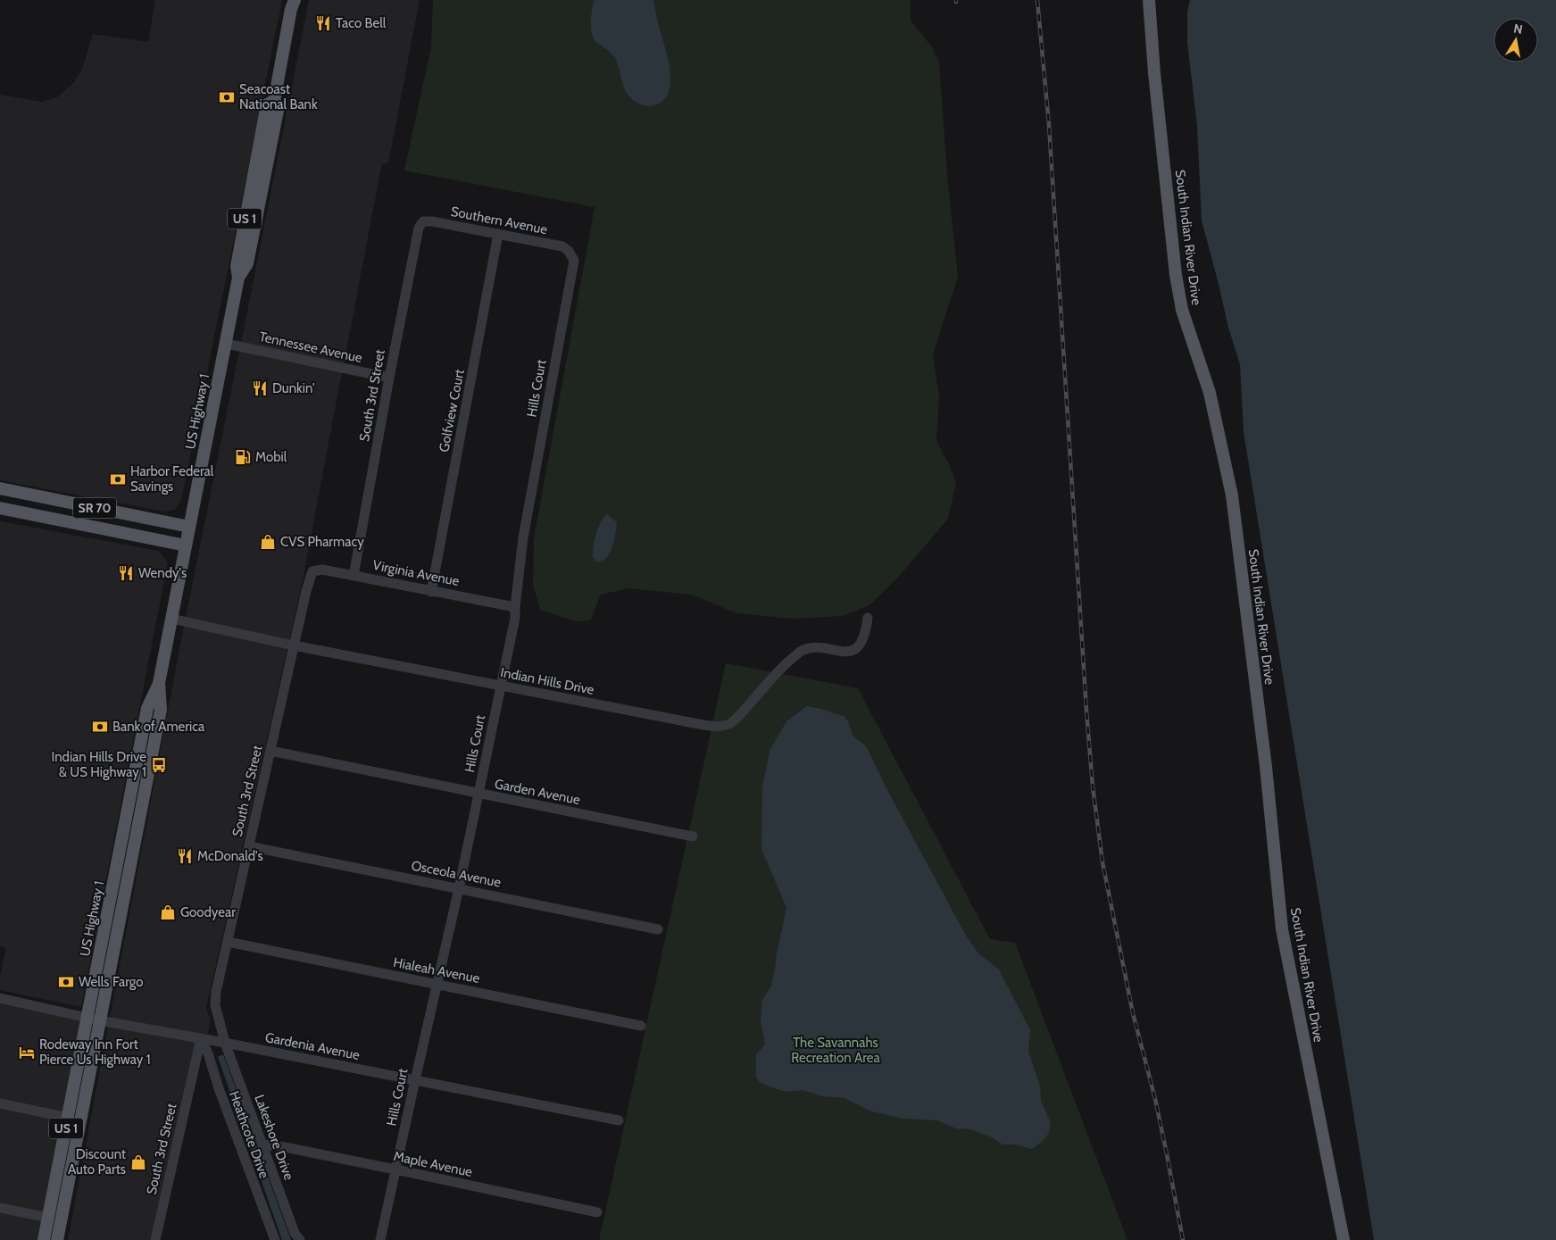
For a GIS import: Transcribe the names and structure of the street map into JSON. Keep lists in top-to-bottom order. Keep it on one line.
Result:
{"streets":{"main road":["US 1","South Indian River Drive","US Highway 1","SR 70"],"street":["Southern Avenue","Tennessee Avenue","Hills Court","South 3rd Street","Golfview Court","Virginia Avenue","Indian Hills Drive","Garden Avenue","Osceola Avenue","Hialeah Avenue","Gardenia Avenue","Heathcote Drive","Lakeshore Drive","Maple Avenue"]},"crossings":[["Southern Avenue","Hills Court"],["Southern Avenue","South 3rd Street"],["Southern Avenue","Golfview Court"],["Tennessee Avenue","South 3rd Street"],["Tennessee Avenue","US Highway 1"],["Hills Court","Virginia Avenue"],["Hills Court","Indian Hills Drive"],["Hills Court","Garden Avenue"],["Hills Court","Osceola Avenue"],["Hills Court","Hialeah Avenue"],["Hills Court","Gardenia Avenue"],["Hills Court","Maple Avenue"],["South 3rd Street","Virginia Avenue"],["South 3rd Street","Indian Hills Drive"],["South 3rd Street","Garden Avenue"],["South 3rd Street","Osceola Avenue"],["South 3rd Street","Hialeah Avenue"],["South 3rd Street","Gardenia Avenue"],["South 3rd Street","Heathcote Drive"],["South 3rd Street","Lakeshore Drive"],["Golfview Court","Virginia Avenue"],["US Highway 1","SR 70"],["US Highway 1","Indian Hills Drive"],["US Highway 1","Gardenia Avenue"],["Gardenia Avenue","Heathcote Drive"],["Gardenia Avenue","Lakeshore Drive"],["Lakeshore Drive","Maple Avenue"]],"parks":["The Savannahs Recreation Area"],"places":{"restaurant":["Taco Bell","Dunkin'","Wendy's","McDonald's"],"bank":["Seacoast National Bank","Harbor Federal Savings","Bank of America","Wells Fargo"],"fuel station":["Mobil"],"shop":["CVS Pharmacy","Goodyear","Discount Auto Parts"],"bus stop":["Indian Hills Drive & US Highway 1"],"hotel":["Rodeway Inn Fort Pierce Us Highway 1"]},"north":"top"}
